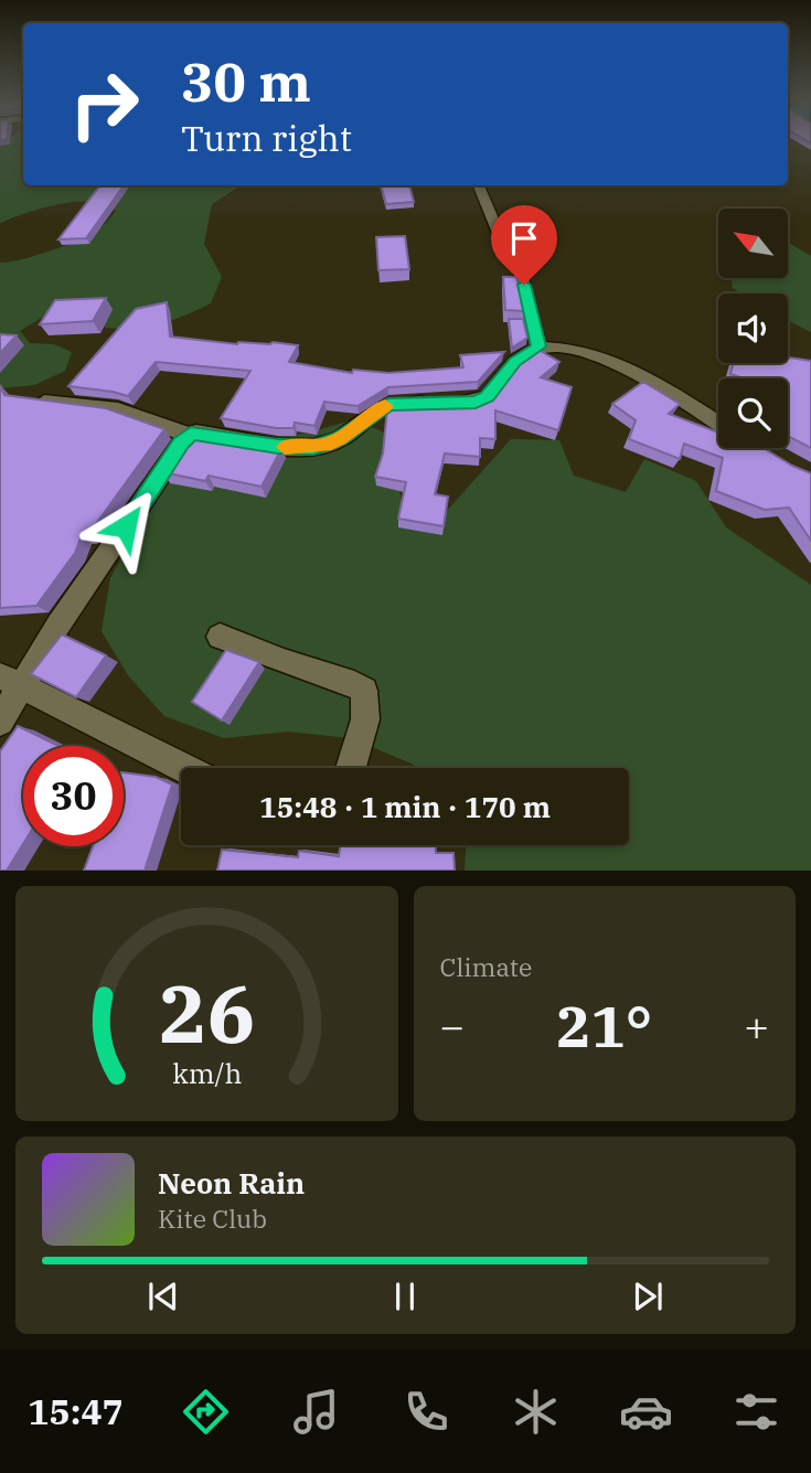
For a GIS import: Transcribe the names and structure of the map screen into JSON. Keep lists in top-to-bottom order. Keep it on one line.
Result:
{"north":"top left","page":{"turn":["30 m","Turn right"],"limit":"30","trip":"15:48 · 1 min · 170 m","tile":"Climate","heat":["−","21°","+"],"song":["Neon Rain","Kite Club"],"tabs":"15:47","gauge":["26","km/h"]}}
